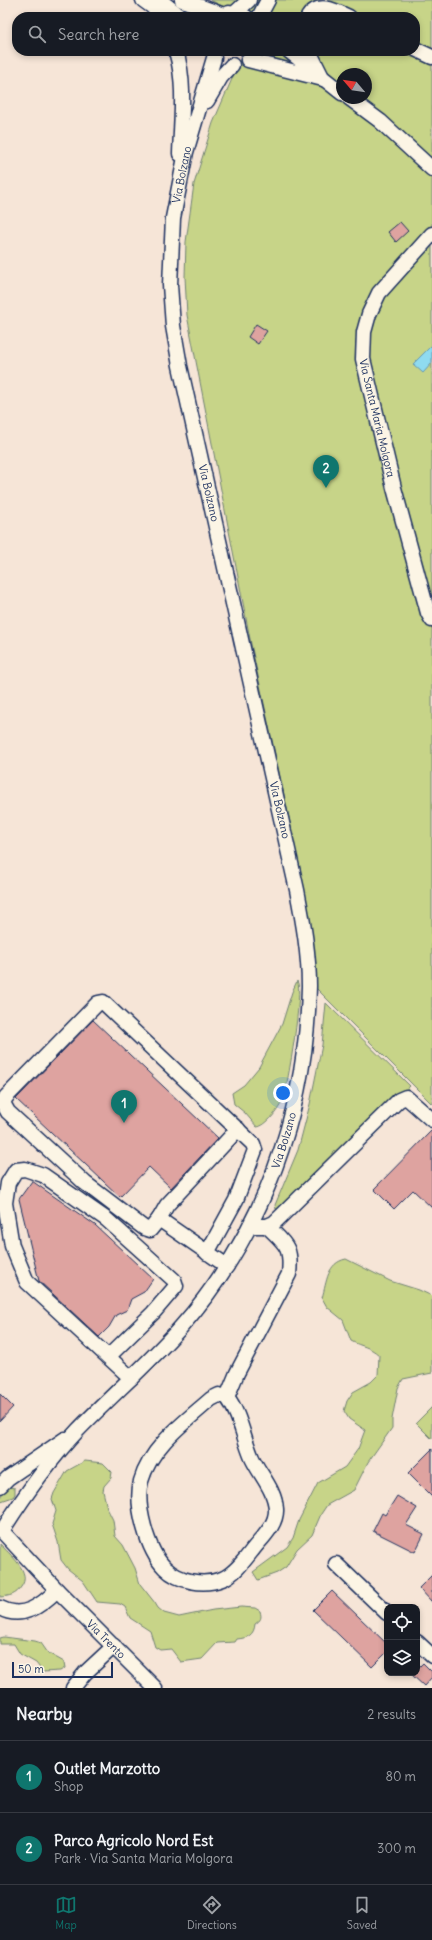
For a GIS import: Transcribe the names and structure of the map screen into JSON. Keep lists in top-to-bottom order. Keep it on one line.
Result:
{"streets":{"street":["Via Bolzano","Via Santa Maria Molgora","Via Trento"]},"scale_bar":"50 m","north":"top left","page":{"search":"Search here","pins":["2","1"],"scale":"50 m","heading":["Nearby","2 results"],"list":[{"mark":"1","name":"Outlet Marzotto","note":"Shop","value":"80 m"},{"mark":"2","name":"Parco Agricolo Nord Est","note":"Park · Via Santa Maria Molgora","value":"300 m"}],"nav":["Map","Directions","Saved"]}}
